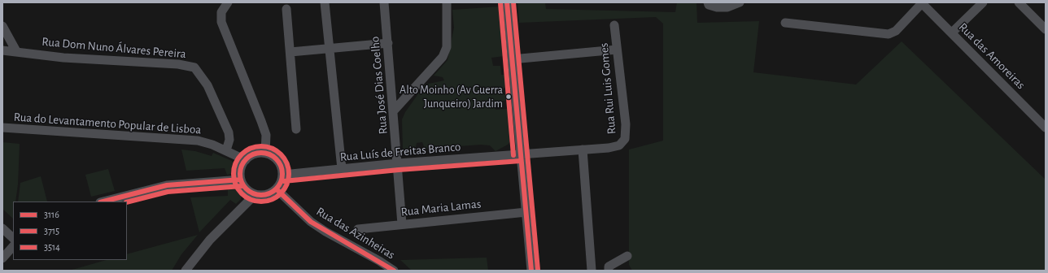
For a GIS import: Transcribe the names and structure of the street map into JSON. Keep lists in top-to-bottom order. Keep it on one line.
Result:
{"streets":{"street":["Rua Dom Nuno Álvares Pereira","Rua das Amoreiras","Rua José Dias Coelho","Rua Rui Luis Gomes","Rua do Levantamento Popular de Lisboa","Rua Luís de Freitas Branco","Rua Maria Lamas","Rua das Azinheiras"]},"crossings":[["Rua Dom Nuno Álvares Pereira","Rua do Levantamento Popular de Lisboa"],["Rua José Dias Coelho","Rua Luís de Freitas Branco"],["Rua José Dias Coelho","Rua Maria Lamas"],["Rua Rui Luis Gomes","Rua Luís de Freitas Branco"],["Rua do Levantamento Popular de Lisboa","Rua Luís de Freitas Branco"],["Rua do Levantamento Popular de Lisboa","Rua das Azinheiras"],["Rua Luís de Freitas Branco","Rua das Azinheiras"]],"places":["Alto Moinho (Av Guerra Junqueiro) Jardim"],"lines":["transit line 3514","transit line 3715","transit line 3116"],"legend":["3116","3715","3514"]}
